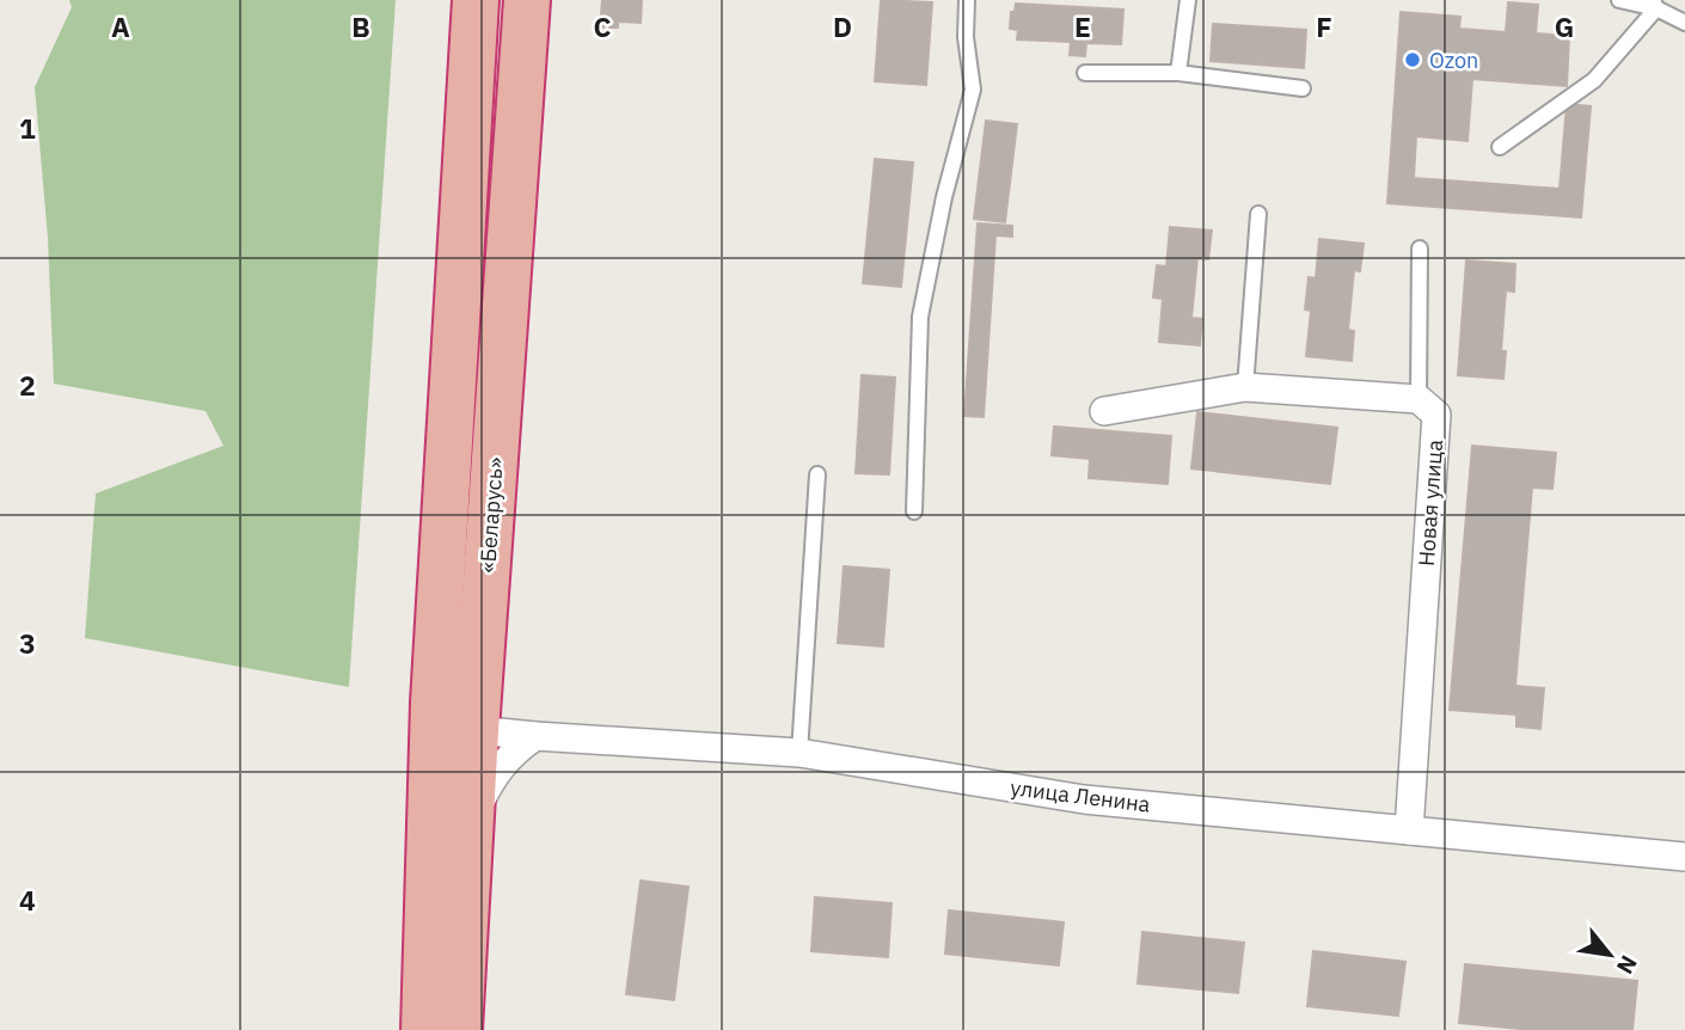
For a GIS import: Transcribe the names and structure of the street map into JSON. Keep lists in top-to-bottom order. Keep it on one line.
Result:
{"streets":{"highway":["«Беларусь»"],"street":["Новая улица","улица Ленина"]},"crossings":[["Новая улица","улица Ленина"],["«Беларусь»","улица Ленина"]],"places":["Ozon"],"north":"bottom right","grid":{"columns":["A","B","C","D","E","F","G"],"rows":["1","2","3","4"]}}
